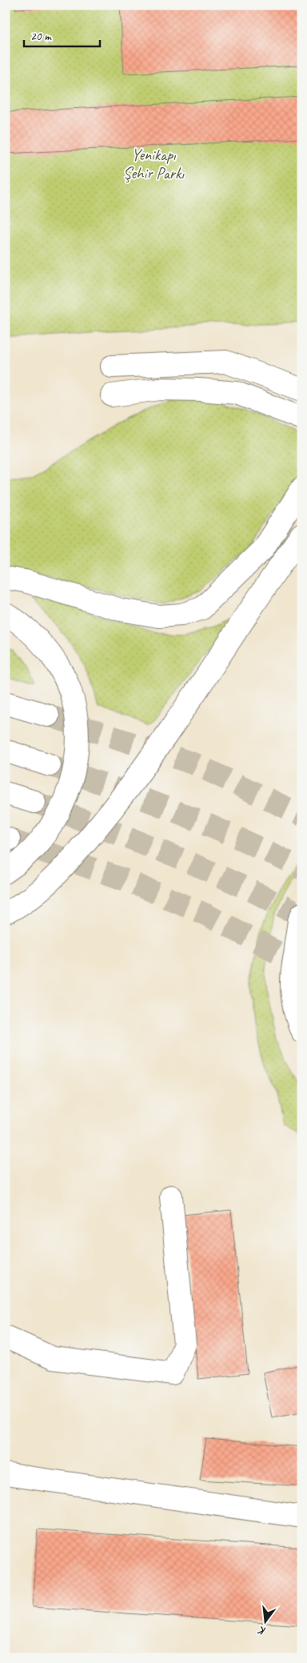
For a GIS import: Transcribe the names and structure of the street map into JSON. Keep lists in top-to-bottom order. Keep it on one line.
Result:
{"parks":["Yenikapı Şehir Parkı"],"scale_bar":"20 m","north":"bottom"}
